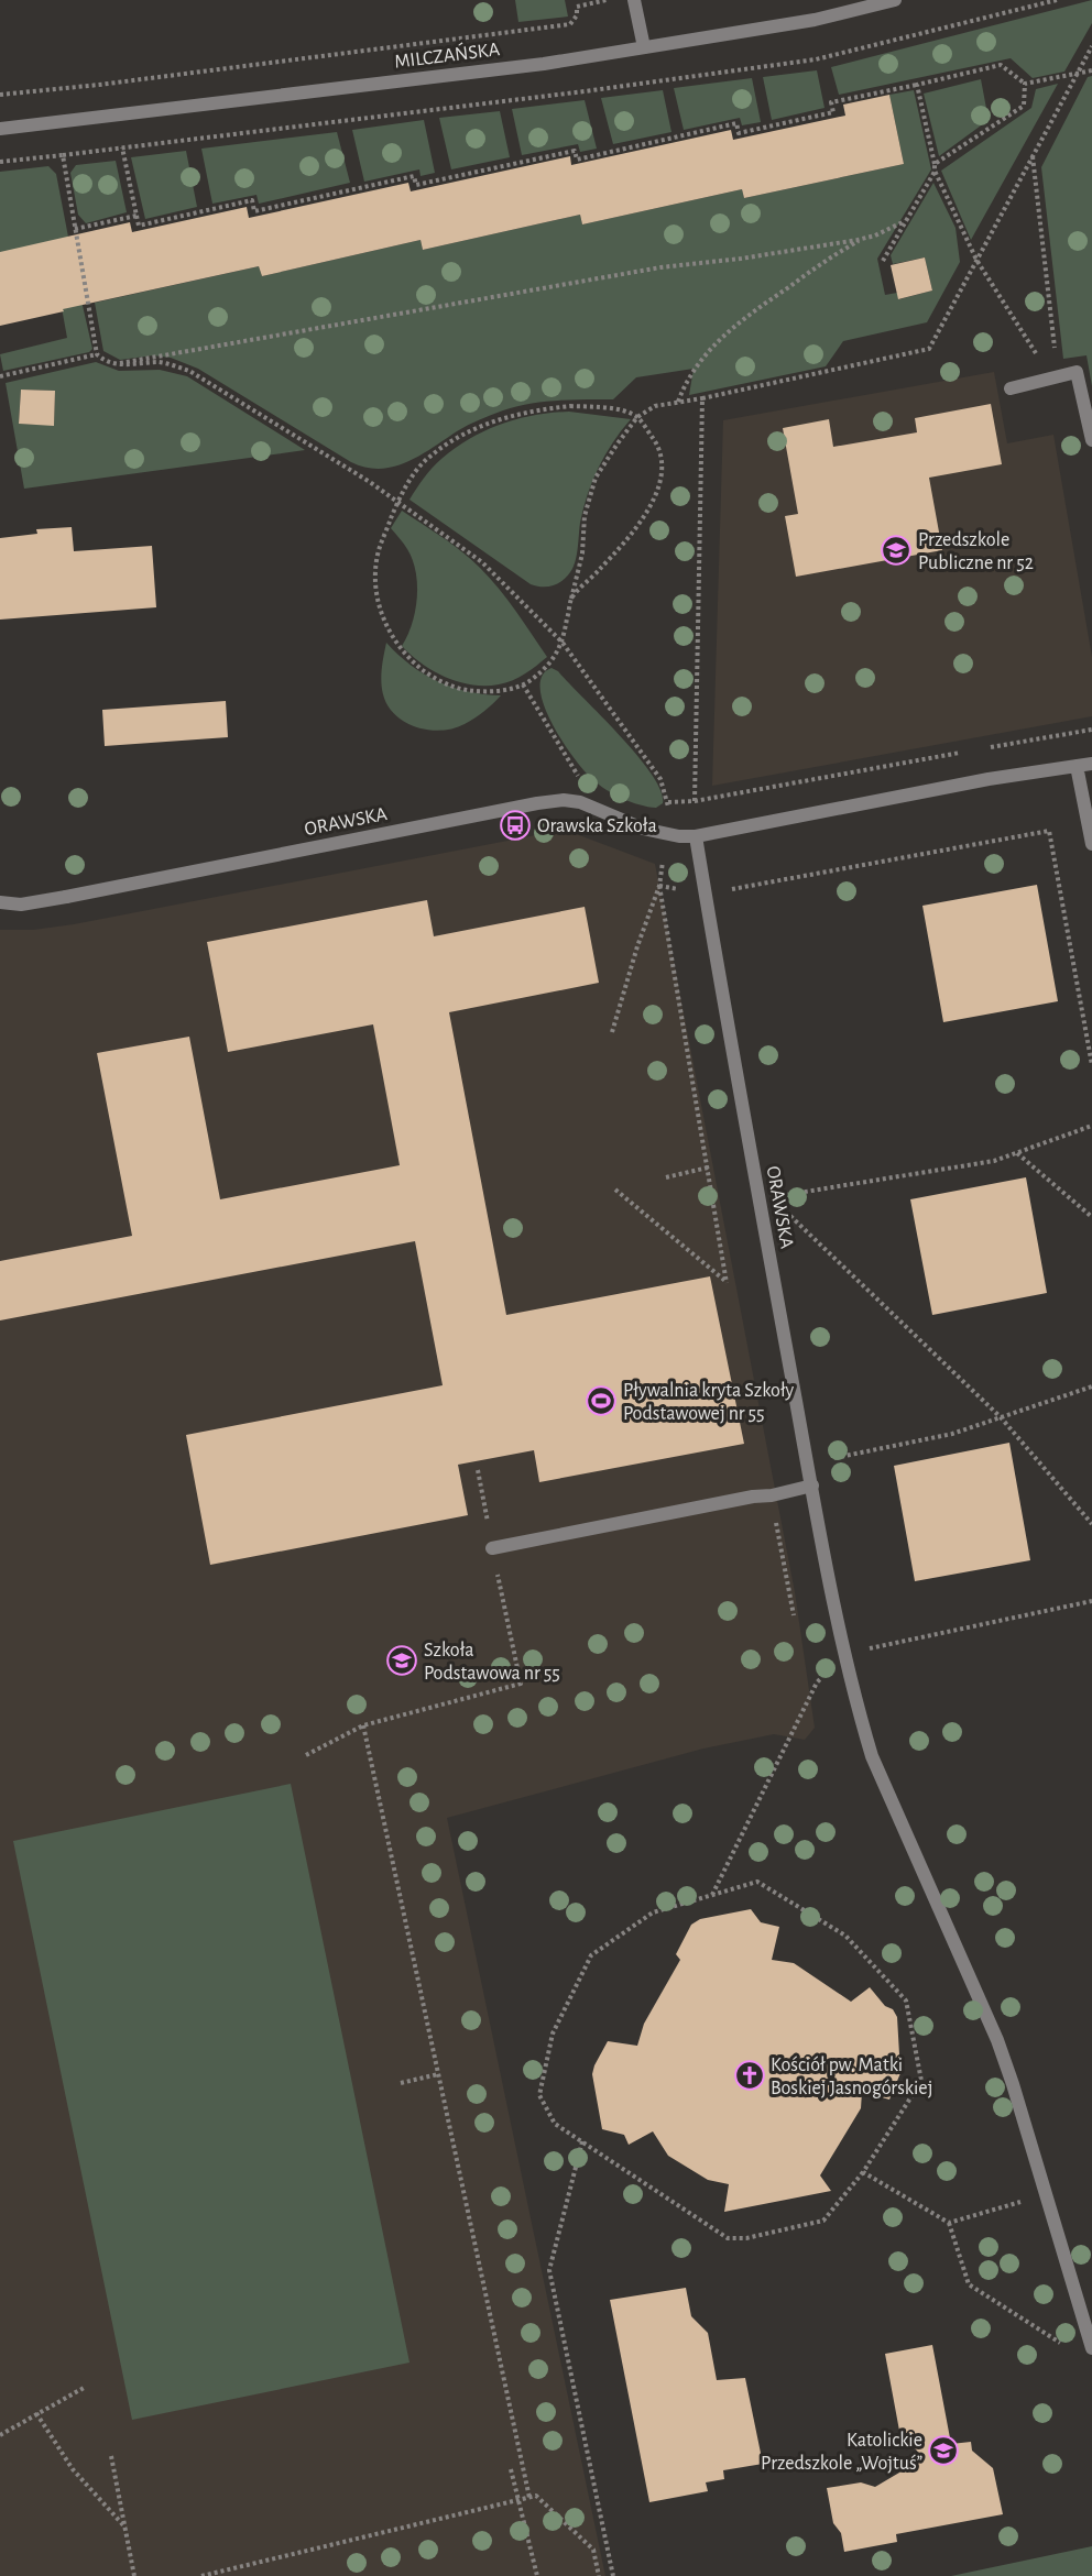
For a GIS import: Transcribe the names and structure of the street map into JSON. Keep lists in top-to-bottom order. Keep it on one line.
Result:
{"streets":{"street":["MILCZAŃSKA","ORAWSKA"]},"places":{"school or university":["Przedszkole Publiczne nr 52","Szkoła Podstawowa nr 55","Katolickie Przedszkole „Wojtuś”"],"bus stop":["Orawska Szkoła"],"sports":["Pływalnia kryta Szkoły Podstawowej nr 55"],"church":["Kościół pw. Matki Boskiej Jasnogórskiej"]}}
